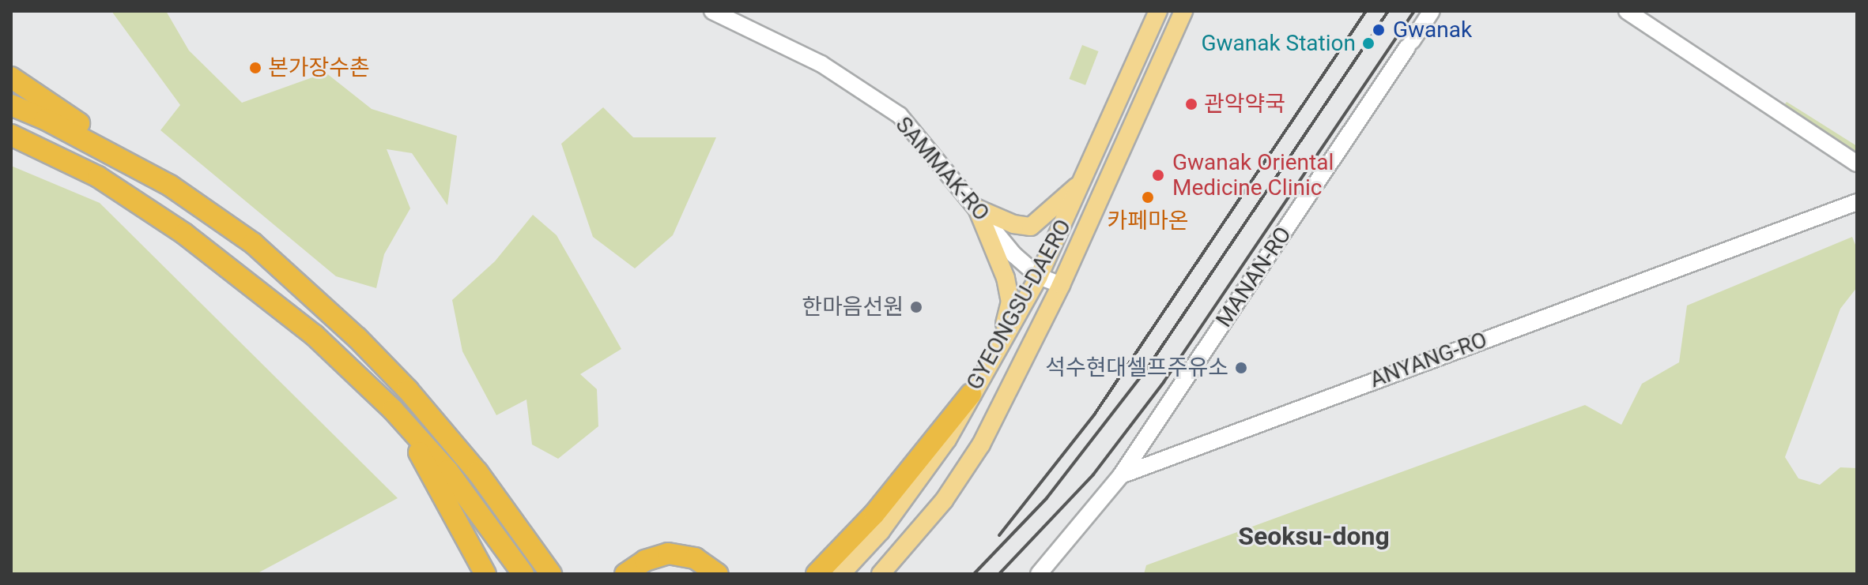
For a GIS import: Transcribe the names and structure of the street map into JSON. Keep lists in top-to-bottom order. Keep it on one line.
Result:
{"streets":{"main road":["GYEONGSU-DAERO"],"street":["SAMMAK-RO","MANAN-RO","ANYANG-RO"]},"crossings":[["SAMMAK-RO","GYEONGSU-DAERO"],["MANAN-RO","ANYANG-RO"]],"districts":["Seoksu-dong"],"places":["Gwanak","Gwanak Station","본가장수촌","관악약국","Gwanak Oriental Medicine Clinic","카페마온","한마음선원","석수현대셀프주유소"]}
